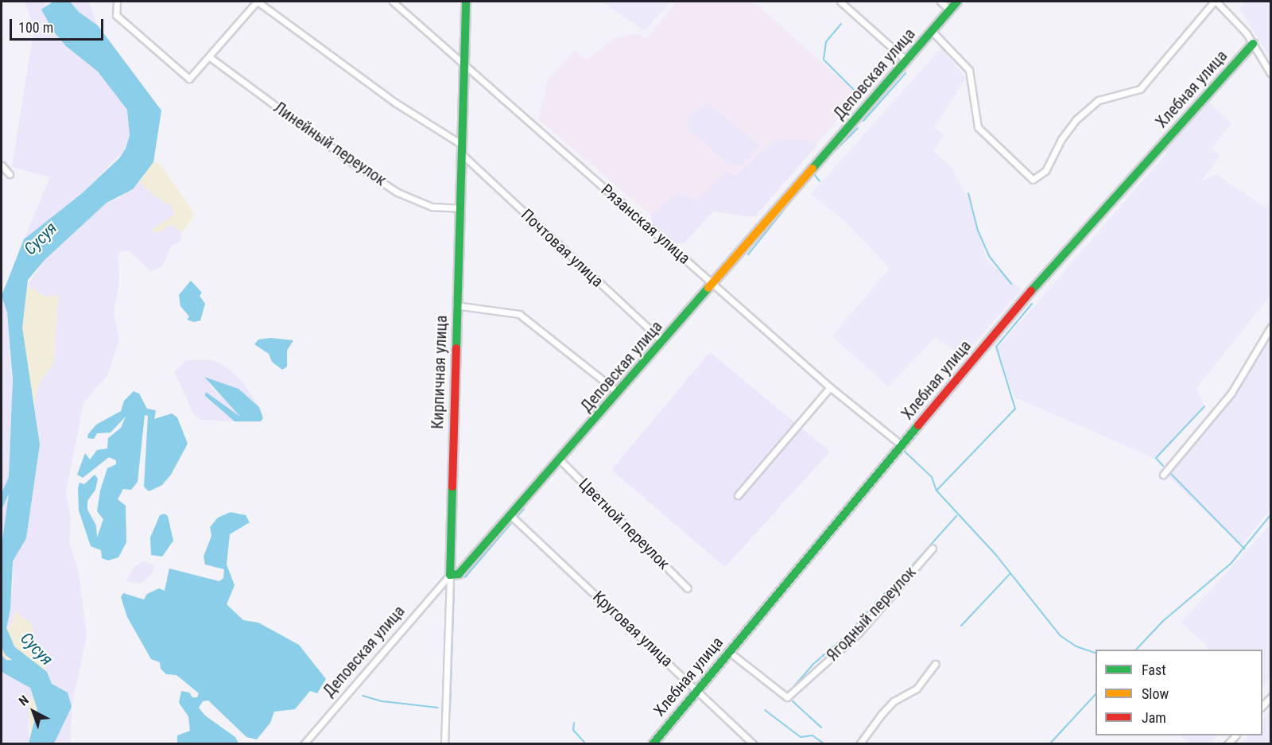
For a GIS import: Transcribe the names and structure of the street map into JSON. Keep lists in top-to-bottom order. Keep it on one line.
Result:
{"streets":{"street":["Деповская улица","Хлебная улица","Линейный переулок","Рязанская улица","Почтовая улица","Кирпичная улица","Цветной переулок","Ягодный переулок","Круговая улица"]},"crossings":[["Деповская улица","Рязанская улица"],["Деповская улица","Почтовая улица"],["Деповская улица","Кирпичная улица"],["Деповская улица","Цветной переулок"],["Деповская улица","Круговая улица"],["Хлебная улица","Рязанская улица"],["Хлебная улица","Ягодный переулок"],["Хлебная улица","Круговая улица"],["Линейный переулок","Кирпичная улица"],["Рязанская улица","Кирпичная улица"],["Почтовая улица","Кирпичная улица"]],"water":["Сусуя"],"legend":["Fast","Slow","Jam"],"scale_bar":"100 m","north":"top left"}
